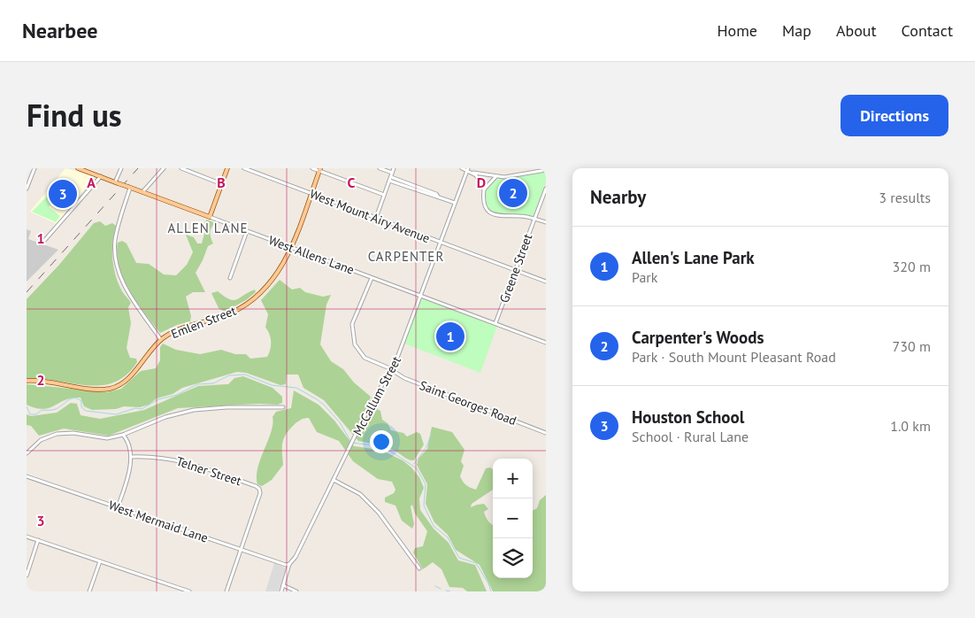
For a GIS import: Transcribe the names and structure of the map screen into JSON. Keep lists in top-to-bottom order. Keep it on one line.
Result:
{"streets":{"main road":["West Allens Lane","Emlen Street"],"street":["West Mount Airy Avenue","Greene Street","McCallum Street","Saint Georges Road","Telner Street","West Mermaid Lane"]},"crossings":[["West Mount Airy Avenue","Greene Street"],["West Mount Airy Avenue","Emlen Street"],["West Mount Airy Avenue","McCallum Street"],["West Allens Lane","Greene Street"],["West Allens Lane","Emlen Street"],["West Allens Lane","McCallum Street"],["West Allens Lane","Saint Georges Road"],["McCallum Street","Saint Georges Road"],["McCallum Street","West Mermaid Lane"],["Telner Street","West Mermaid Lane"]],"districts":["ALLEN LANE","CARPENTER"],"page":{"header":"Nearbee","nav":["Home","Map","About","Contact"],"title":"Find us","buttons":"Directions","heading":["Nearby","3 results"],"pins":["2","3","1"],"list":[{"mark":"1","name":"Allen's Lane Park","note":"Park","value":"320 m"},{"mark":"2","name":"Carpenter's Woods","note":"Park · South Mount Pleasant Road","value":"730 m"},{"mark":"3","name":"Houston School","note":"School · Rural Lane","value":"1.0 km"}],"map_buttons":["+","−"]},"grid":{"columns":["A","B","C","D"],"rows":["1","2","3"]}}
